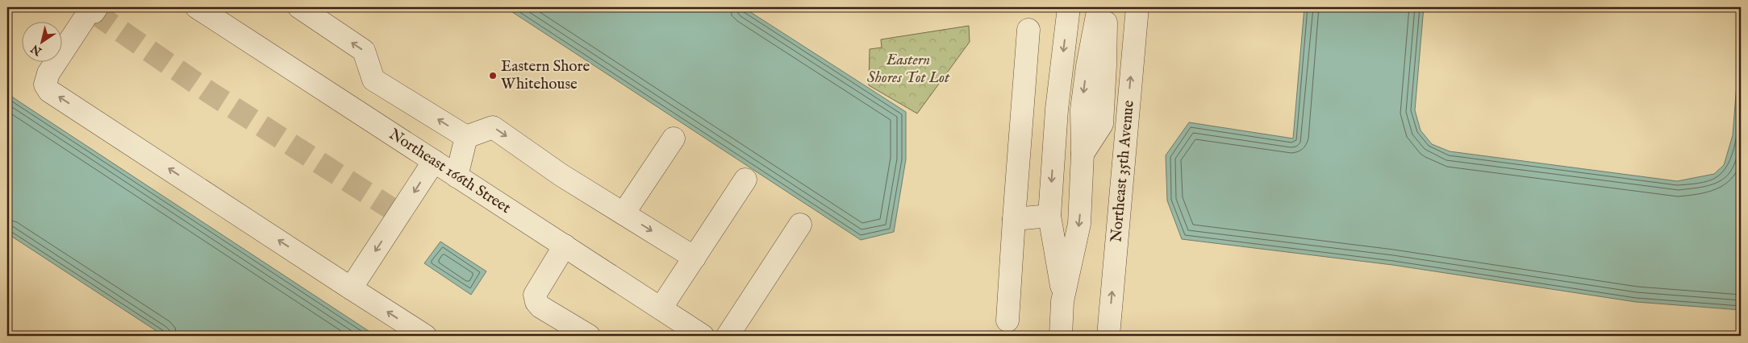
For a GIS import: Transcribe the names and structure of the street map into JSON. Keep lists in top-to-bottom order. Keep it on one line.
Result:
{"streets":{"street":["Northeast 166th Street","Northeast 35th Avenue"]},"parks":["Eastern Shores Tot Lot"],"places":["Eastern Shore Whitehouse"],"north":"bottom left"}
